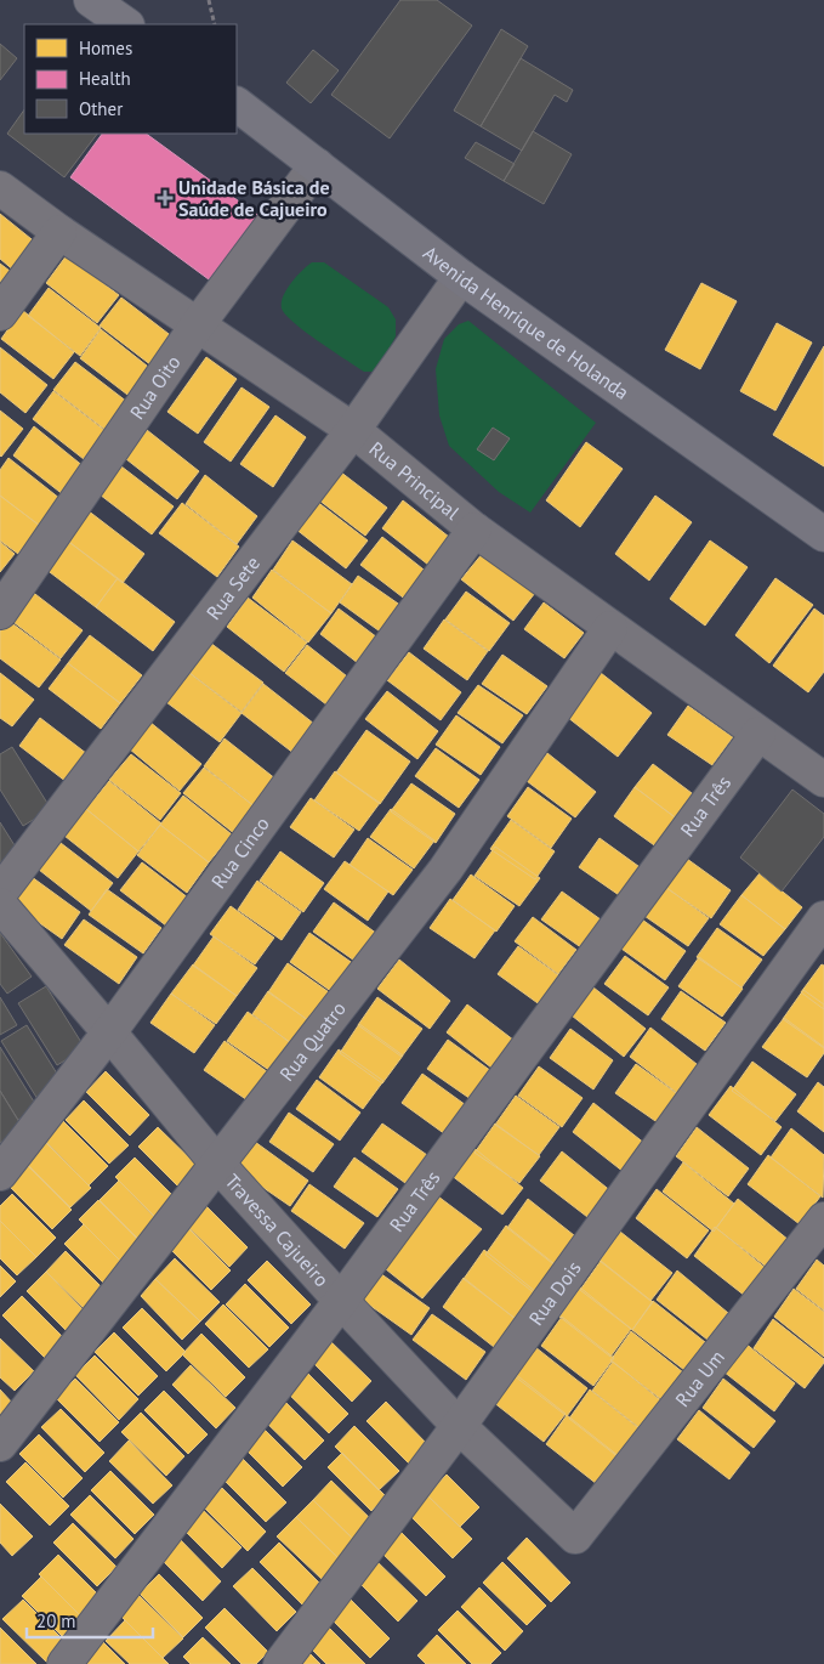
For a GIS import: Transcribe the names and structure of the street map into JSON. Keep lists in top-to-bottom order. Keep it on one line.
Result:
{"streets":{"main road":["Avenida Henrique de Holanda"],"street":["Rua Oito","Rua Principal","Rua Sete","Rua Três","Rua Cinco","Rua Quatro","Travessa Cajueiro","Rua Dois","Rua Um"]},"crossings":[["Avenida Henrique de Holanda","Rua Oito"],["Avenida Henrique de Holanda","Rua Sete"],["Rua Oito","Rua Principal"],["Rua Principal","Rua Sete"],["Rua Principal","Rua Três"],["Rua Principal","Rua Cinco"],["Rua Principal","Rua Quatro"],["Rua Três","Travessa Cajueiro"],["Rua Cinco","Travessa Cajueiro"],["Rua Quatro","Travessa Cajueiro"],["Travessa Cajueiro","Rua Dois"],["Travessa Cajueiro","Rua Um"]],"places":{"health":["Unidade Básica de Saúde de Cajueiro"]},"legend":["Homes","Health","Other"],"scale_bar":"20 m"}
